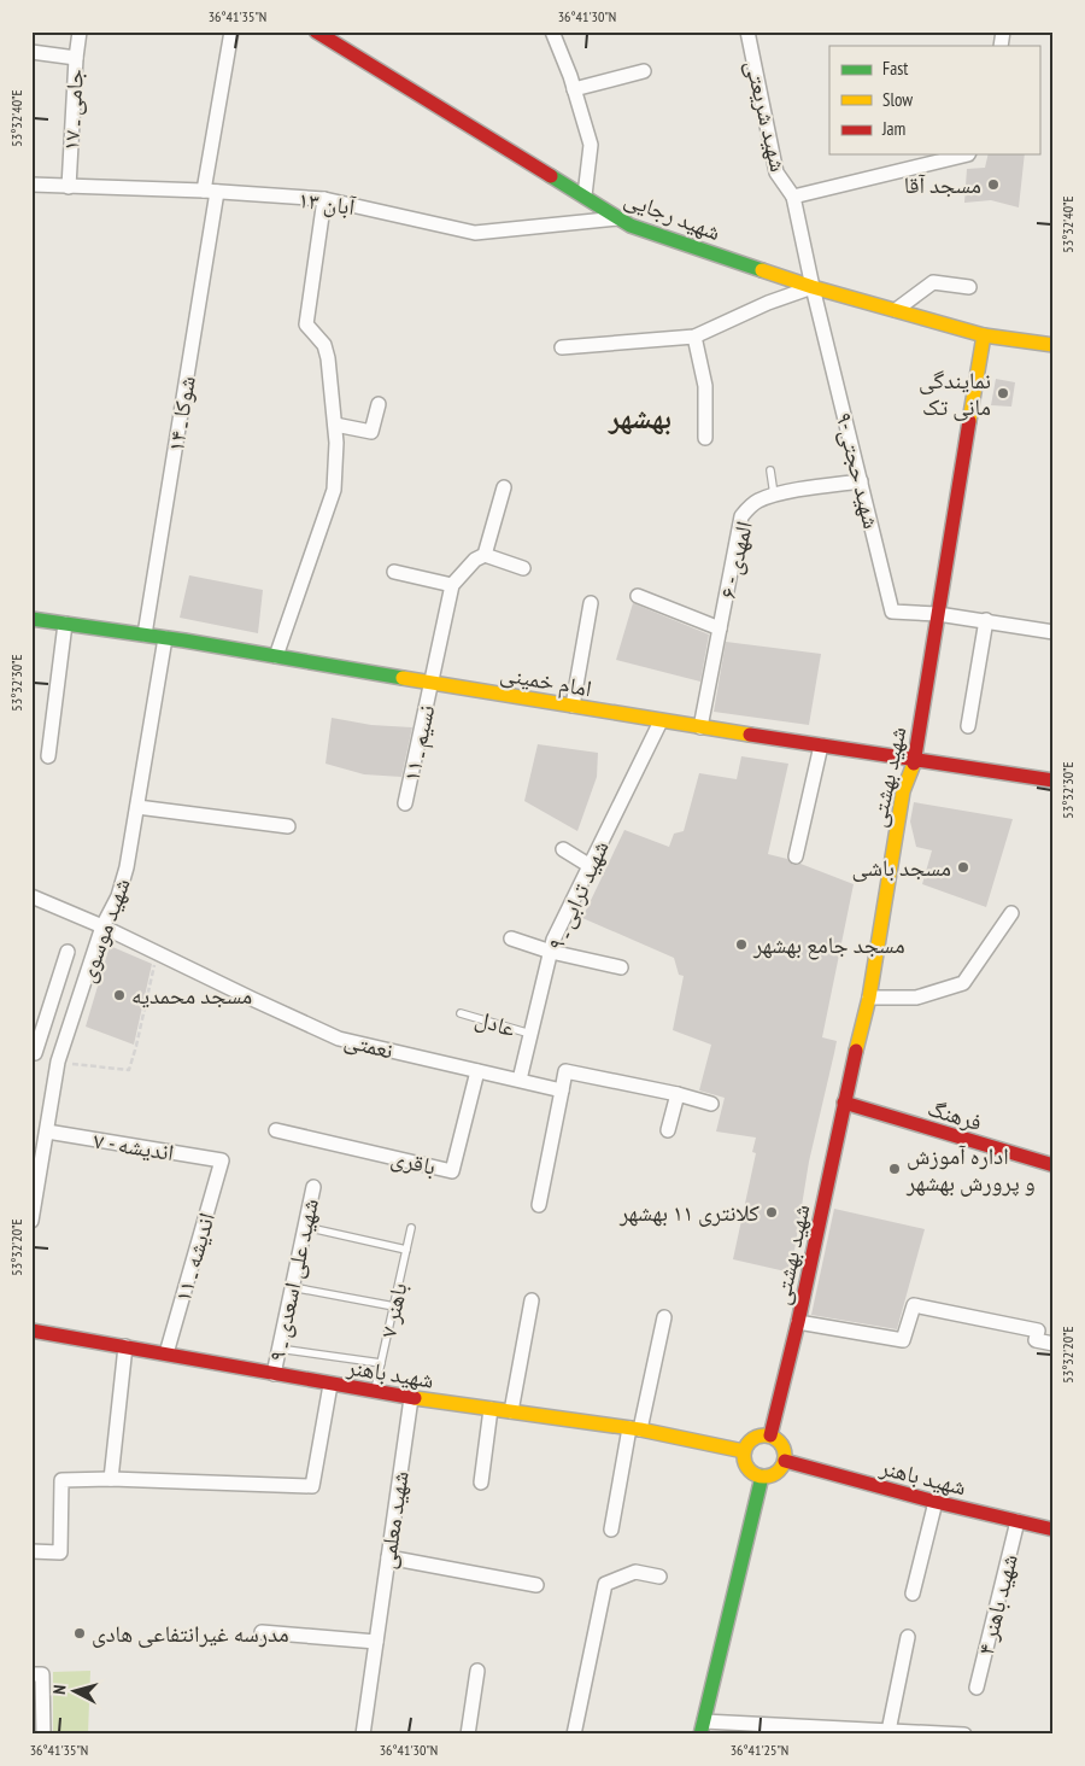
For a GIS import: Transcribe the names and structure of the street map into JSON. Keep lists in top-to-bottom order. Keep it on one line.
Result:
{"streets":{"street":["جامی ـ ۱۷","شهید شریعتی","۱۳ آبان","شهید رجایی","شوکا ـ ۱۴","شهید حجتی-۹","المهدی - ۶","امام خمینی","نسیم ـ ۱۱","شهید بهشتی","شهید ترابی ـ ۹","شهید موسوی","نعمتی","فرهنگ","اندیشه - ۷","باقری","اندیشه ـ ۱۱","شهید علی اسعدی ـ ۹","شهید باهنر","شهید معلمی","شهید باهنر ۴"],"lane":["عادل","باهنر ۷"]},"crossings":[["جامی ـ ۱۷","۱۳ آبان"],["شهید شریعتی","شهید حجتی-۹"],["۱۳ آبان","شهید رجایی"],["۱۳ آبان","شوکا ـ ۱۴"],["شهید رجایی","شهید حجتی-۹"],["شهید رجایی","شهید بهشتی"],["شوکا ـ ۱۴","امام خمینی"],["شهید حجتی-۹","المهدی - ۶"],["شهید حجتی-۹","شهید بهشتی"],["المهدی - ۶","امام خمینی"],["امام خمینی","نسیم ـ ۱۱"],["امام خمینی","شهید بهشتی"],["امام خمینی","شهید ترابی ـ ۹"],["امام خمینی","شهید موسوی"],["شهید بهشتی","فرهنگ"],["شهید بهشتی","شهید باهنر"],["شهید ترابی ـ ۹","عادل"],["شهید ترابی ـ ۹","نعمتی"],["شهید موسوی","نعمتی"],["شهید موسوی","اندیشه - ۷"],["نعمتی","باقری"],["اندیشه - ۷","اندیشه ـ ۱۱"],["اندیشه ـ ۱۱","شهید باهنر"],["شهید علی اسعدی ـ ۹","شهید باهنر"],["باهنر ۷","شهید باهنر"],["شهید باهنر","شهید معلمی"],["شهید باهنر","شهید باهنر ۴"]],"districts":["بهشهر"],"places":["مسجد آقا","نمایندگی مانی تک","مسجد باشی","مسجد جامع بهشهر","مسجد محمدیه","اداره آموزش و پرورش بهشهر","کلانتری ۱۱ بهشهر","مدرسه غیرانتفاعی هادی"],"legend":["Fast","Slow","Jam"],"north":"left","coordinates":["36°41'35\"N","36°41'30\"N","53°32'40\"E","53°32'30\"E","53°32'20\"E","36°41'25\"N"]}
